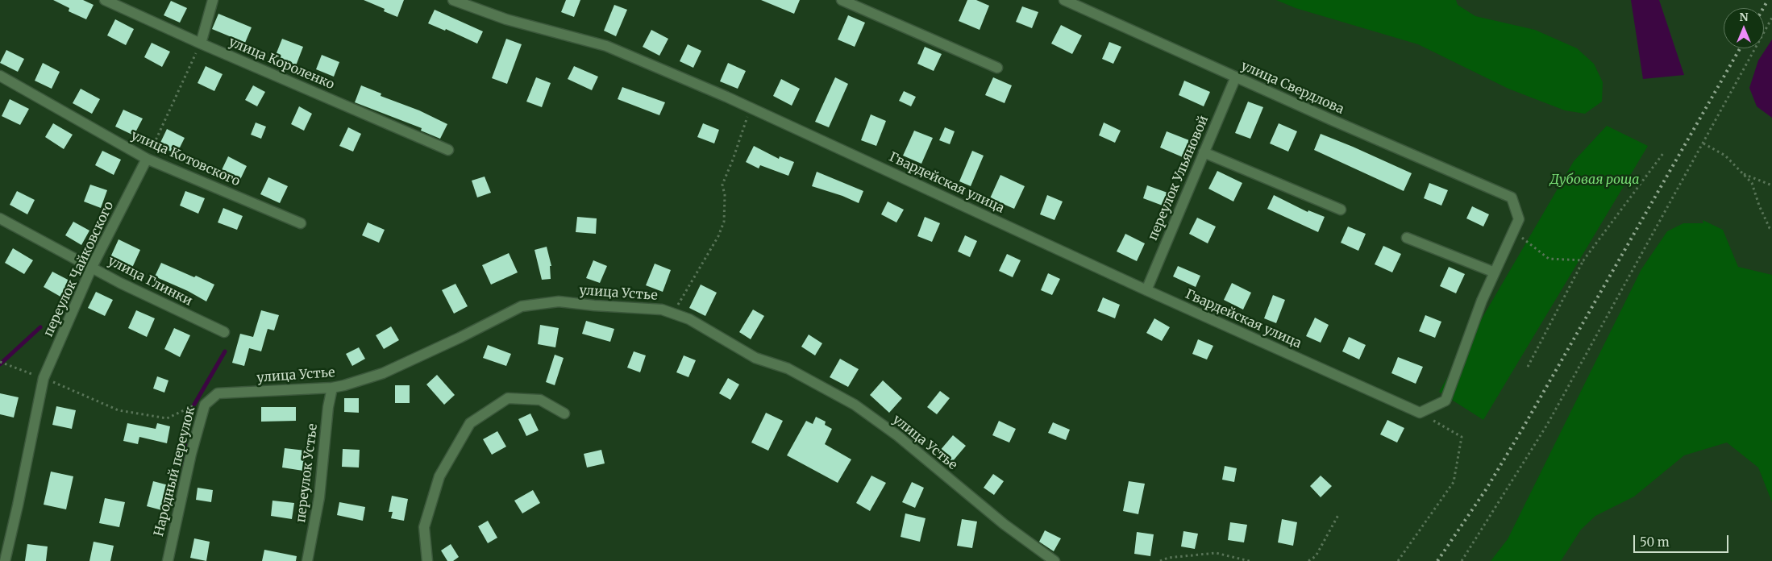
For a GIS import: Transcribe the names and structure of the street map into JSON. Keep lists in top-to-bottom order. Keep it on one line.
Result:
{"streets":{"street":["улица Короленко","улица Свердлова","улица Котовского","переулок Ульяновой","Гвардейская улица","переулок Чайковского","улица Глинки","улица Устье","Народный переулок","переулок Устье"]},"crossings":[["улица Свердлова","переулок Ульяновой"],["улица Котовского","переулок Чайковского"],["переулок Ульяновой","Гвардейская улица"],["переулок Чайковского","улица Глинки"],["улица Устье","Народный переулок"],["улица Устье","переулок Устье"]],"parks":["Дубовая роща"],"scale_bar":"50 m","north":"top"}
